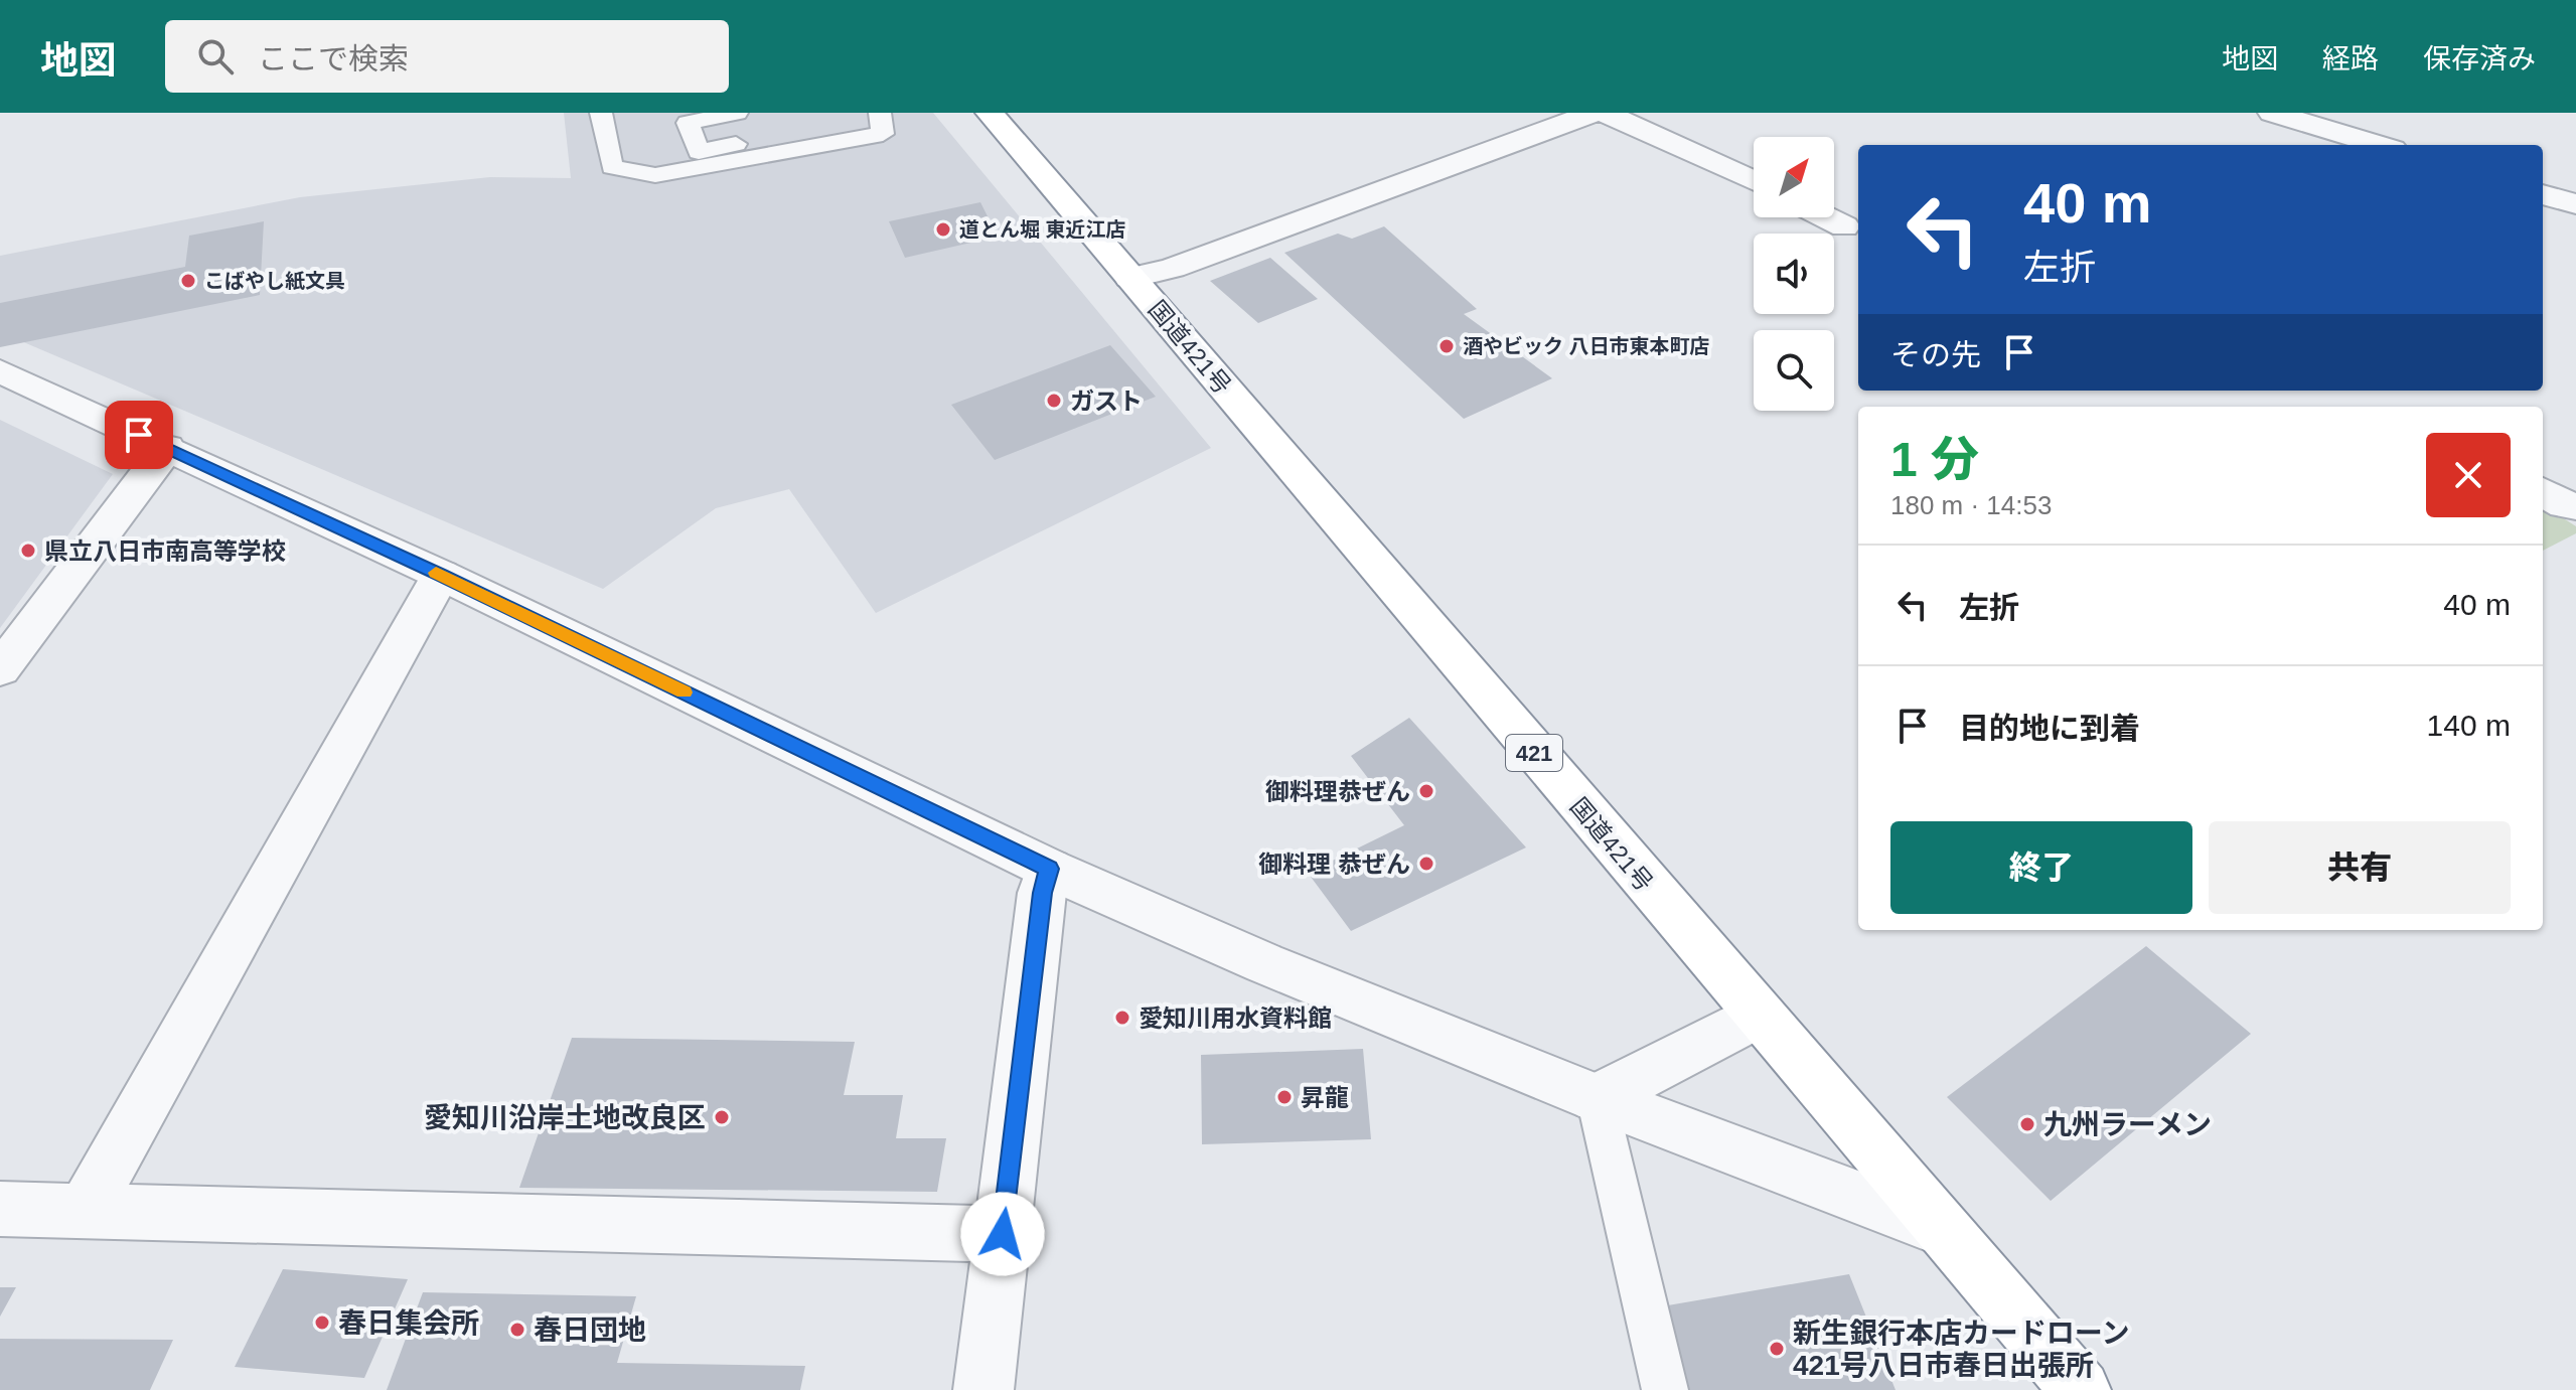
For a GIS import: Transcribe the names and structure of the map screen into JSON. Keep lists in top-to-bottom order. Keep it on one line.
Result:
{"streets":{"highway":["国道421号","421"]},"places":["道とん堀 東近江店","こばやし紙文具","酒やビック 八日市東本町店","ガスト","県立八日市南高等学校","御料理恭ぜん","御料理 恭ぜん","愛知川用水資料館","昇龍","愛知川沿岸土地改良区","九州ラーメン","春日集会所","春日団地","新生銀行本店カードローン 421号八日市春日出張所"],"north":"top right","page":{"header":"地図","search":"ここで検索","nav":["地図","経路","保存済み"],"turn":["40 m","左折"],"then":"その先","heading":["1 分","180 m · 14:53"],"list":[{"name":"左折","value":"40 m"},{"name":"目的地に到着","value":"140 m"}],"buttons":["終了","共有"]}}
